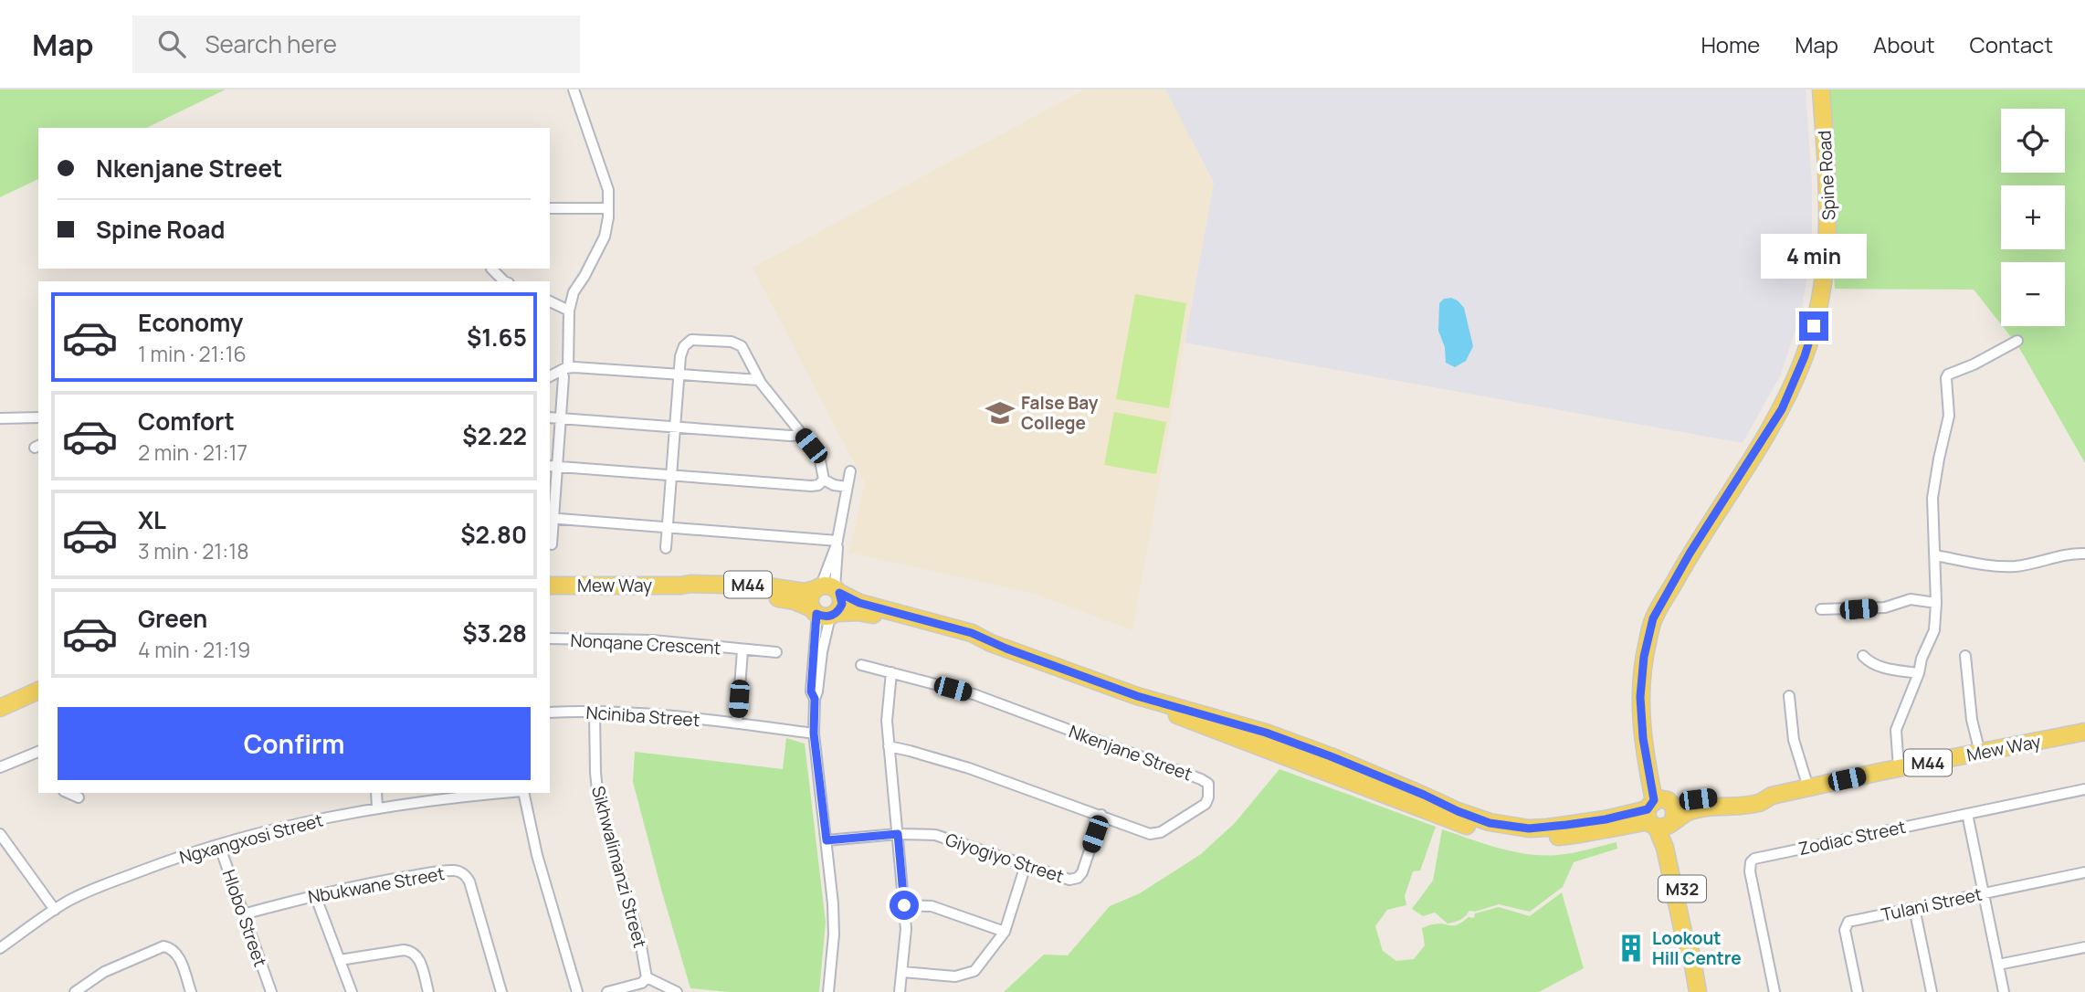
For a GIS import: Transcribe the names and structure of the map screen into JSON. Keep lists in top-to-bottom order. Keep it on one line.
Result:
{"streets":{"main road":["Spine Road","M44","Mew Way","M32"],"street":["Nonqane Crescent","Nciniba Street","Nkenjane Street","Zodiac Street","Ngxangxosi Street","Giyogiyo Street","Sikhwalimanzi Street","Nbukwane Street","Tulani Street","Hlobo Street"]},"crossings":[["Spine Road","Mew Way"],["Nonqane Crescent","Nciniba Street"],["Nciniba Street","Sikhwalimanzi Street"],["Nkenjane Street","Giyogiyo Street"],["Ngxangxosi Street","Hlobo Street"],["Nbukwane Street","Hlobo Street"]],"places":{"school or university":["False Bay College"],"building":["Lookout Hill Centre"]},"page":{"header":"Map","search":"Search here","nav":["Home","Map","About","Contact"],"map_buttons":["+","−"],"banner":["Nkenjane Street","Spine Road"],"bubble":"4 min","list":[{"name":"Economy","note":"1 min · 21:16","value":"$1.65"},{"name":"Comfort","note":"2 min · 21:17","value":"$2.22"},{"name":"XL","note":"3 min · 21:18","value":"$2.80"},{"name":"Green","note":"4 min · 21:19","value":"$3.28"}],"buttons":"Confirm"}}
